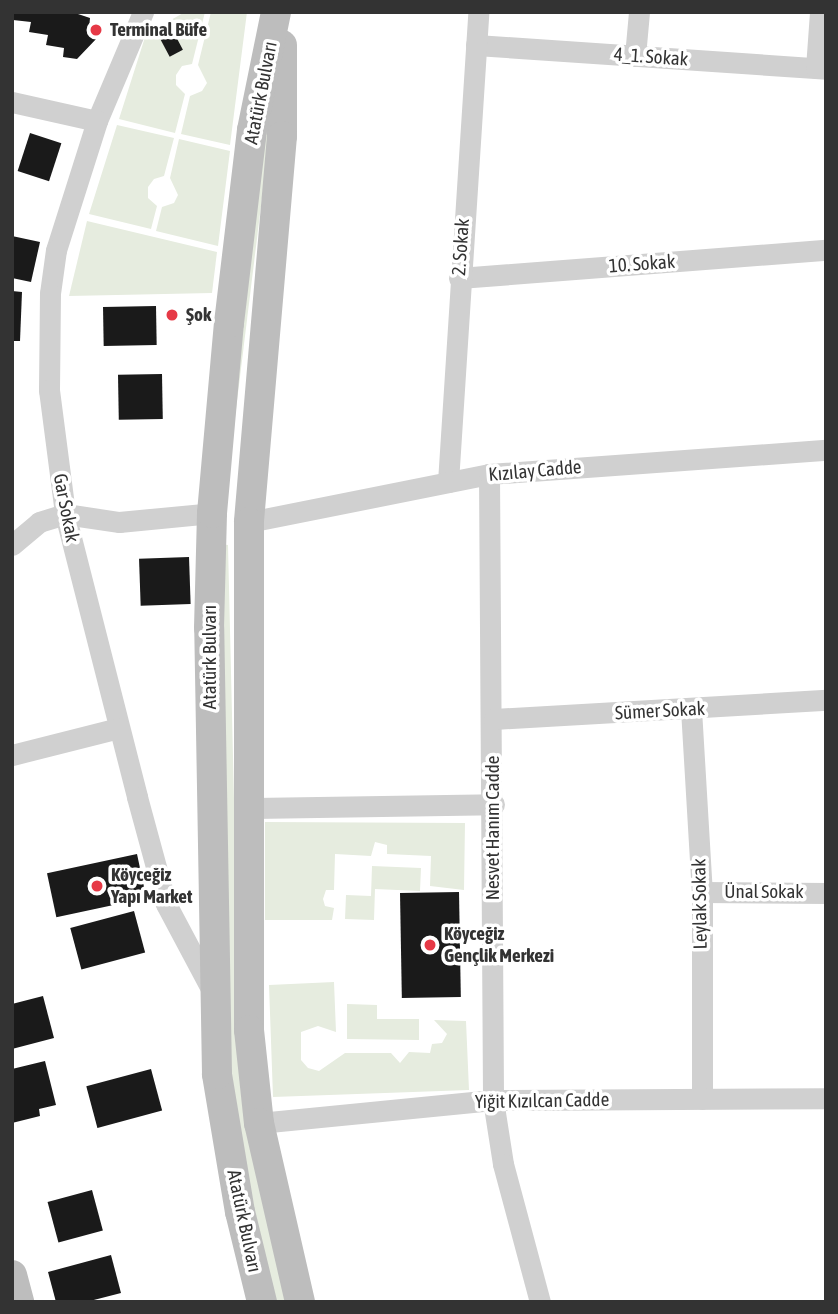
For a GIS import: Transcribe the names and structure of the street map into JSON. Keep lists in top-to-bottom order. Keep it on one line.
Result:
{"streets":{"main road":["Atatürk Bulvarı"],"street":["4_1. Sokak","2. Sokak","10. Sokak","Kızılay Cadde","Gar Sokak","Sümer Sokak","Nesvet Hanım Cadde","Ünal Sokak","Leylak Sokak","Yiğit Kızılcan Cadde"]},"crossings":[["4_1. Sokak","2. Sokak"],["Atatürk Bulvarı","Kızılay Cadde"],["Atatürk Bulvarı","Gar Sokak"],["Atatürk Bulvarı","Yiğit Kızılcan Cadde"],["2. Sokak","10. Sokak"],["2. Sokak","Kızılay Cadde"],["Kızılay Cadde","Nesvet Hanım Cadde"],["Sümer Sokak","Nesvet Hanım Cadde"],["Sümer Sokak","Leylak Sokak"],["Nesvet Hanım Cadde","Yiğit Kızılcan Cadde"],["Ünal Sokak","Leylak Sokak"],["Leylak Sokak","Yiğit Kızılcan Cadde"]],"places":["Terminal Büfe","Şok","Köyceğiz Yapı Market","Köyceğiz Gençlik Merkezi"]}
